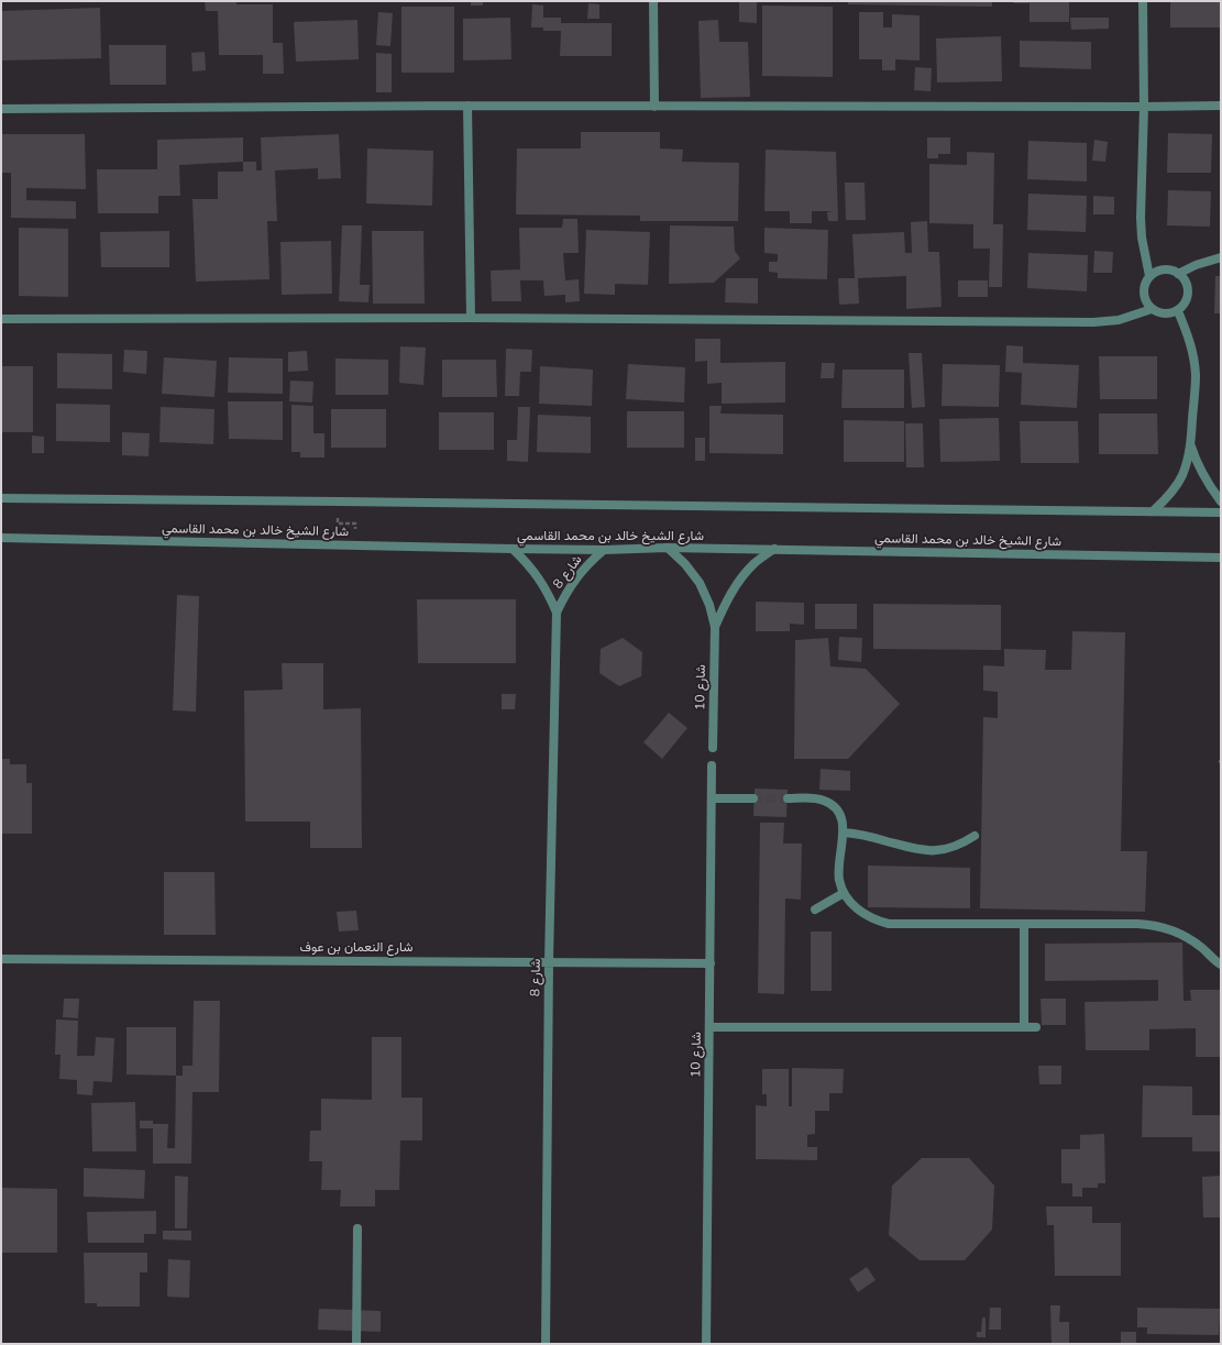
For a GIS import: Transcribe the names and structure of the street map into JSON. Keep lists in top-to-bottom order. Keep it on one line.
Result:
{"streets":{"street":["شارع الشيخ خالد بن محمد القاسمي","شارع 8","شارع 10","شارع النعمان بن عوف"]},"crossings":[["شارع الشيخ خالد بن محمد القاسمي","شارع 8"],["شارع الشيخ خالد بن محمد القاسمي","شارع 10"],["شارع 8","شارع النعمان بن عوف"],["شارع 10","شارع النعمان بن عوف"]]}
